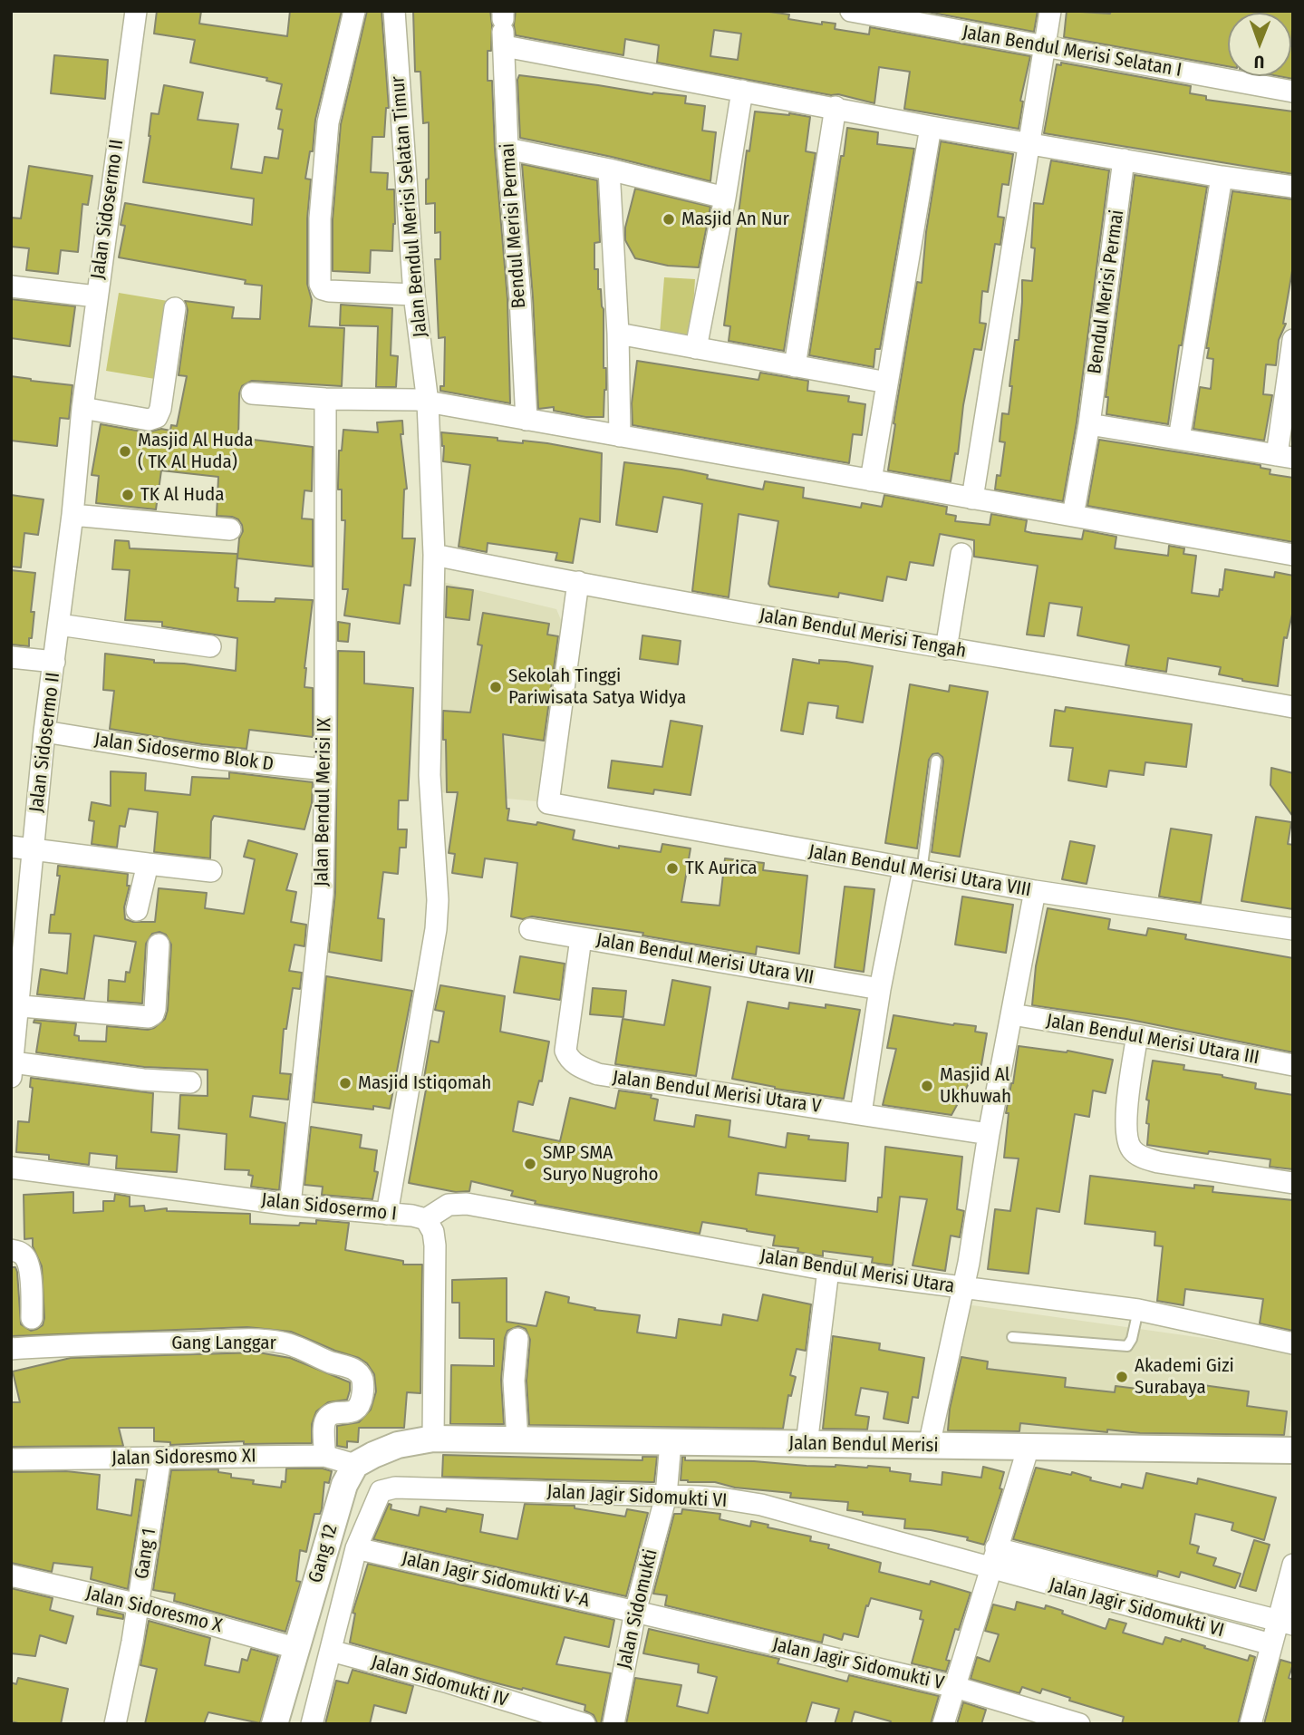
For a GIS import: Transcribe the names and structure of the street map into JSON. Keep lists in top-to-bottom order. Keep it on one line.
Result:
{"streets":{"street":["Jalan Bendul Merisi Selatan I","Jalan Bendul Merisi Selatan Timur","Jalan Sidosermo II","Bendul Merisi Permai","Jalan Bendul Merisi Tengah","Jalan Sidosermo Blok D","Jalan Bendul Merisi IX","Jalan Bendul Merisi Utara VIII","Jalan Bendul Merisi Utara VII","Jalan Bendul Merisi Utara III","Jalan Bendul Merisi Utara V","Jalan Sidosermo I","Jalan Bendul Merisi Utara","Gang Langgar","Jalan Bendul Merisi","Jalan Sidoresmo XI","Jalan Jagir Sidomukti VI","Gang 1","Gang 12","Jalan Jagir Sidomukti V-A","Jalan Sidomukti","Jalan Sidoresmo X","Jalan Jagir Sidomukti V","Jalan Sidomukti IV"]},"crossings":[["Jalan Bendul Merisi Selatan Timur","Jalan Bendul Merisi Tengah"],["Jalan Bendul Merisi Selatan Timur","Jalan Sidosermo I"],["Jalan Sidosermo II","Jalan Sidosermo Blok D"],["Jalan Bendul Merisi Tengah","Jalan Bendul Merisi Utara VIII"],["Jalan Sidosermo Blok D","Jalan Bendul Merisi IX"],["Jalan Bendul Merisi IX","Jalan Sidosermo I"],["Jalan Bendul Merisi Utara VII","Jalan Bendul Merisi Utara V"],["Jalan Sidosermo I","Jalan Bendul Merisi Utara"],["Gang Langgar","Jalan Sidoresmo XI"],["Jalan Bendul Merisi","Jalan Sidomukti"],["Jalan Sidoresmo XI","Gang 1"],["Jalan Sidoresmo XI","Gang 12"],["Jalan Jagir Sidomukti VI","Jalan Jagir Sidomukti V-A"],["Jalan Jagir Sidomukti VI","Jalan Sidomukti"],["Jalan Jagir Sidomukti VI","Jalan Sidomukti IV"],["Gang 1","Jalan Sidoresmo X"],["Gang 12","Jalan Sidoresmo X"],["Jalan Jagir Sidomukti V-A","Jalan Sidomukti"],["Jalan Jagir Sidomukti V-A","Jalan Jagir Sidomukti V"],["Jalan Sidomukti","Jalan Jagir Sidomukti V"]],"places":["Masjid An Nur","Masjid Al Huda ( TK Al Huda)","TK Al Huda","Sekolah Tinggi Pariwisata Satya Widya","TK Aurica","Masjid Istiqomah","Masjid Al Ukhuwah","SMP SMA Suryo Nugroho","Akademi Gizi Surabaya"],"north":"bottom"}
